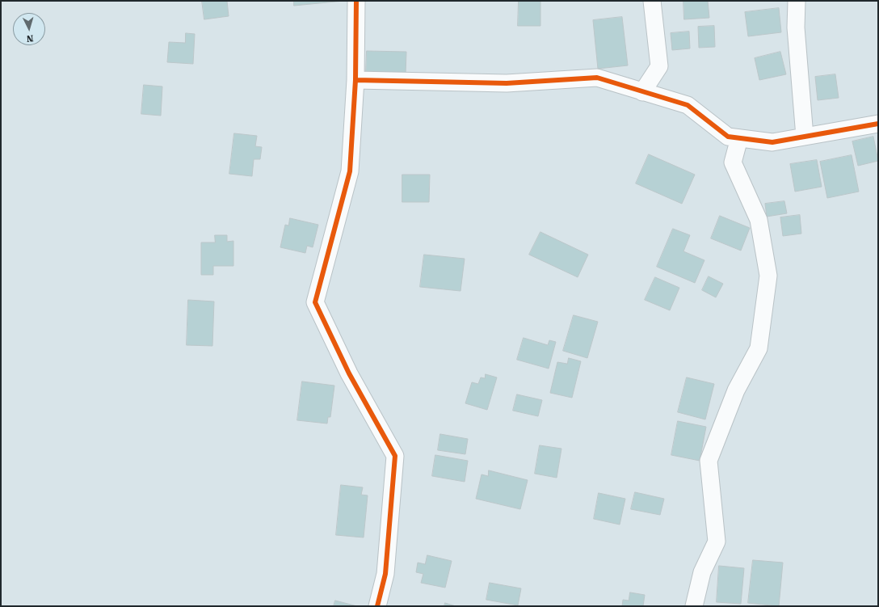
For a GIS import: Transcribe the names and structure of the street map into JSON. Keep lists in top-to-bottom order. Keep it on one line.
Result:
{"north":"bottom"}
